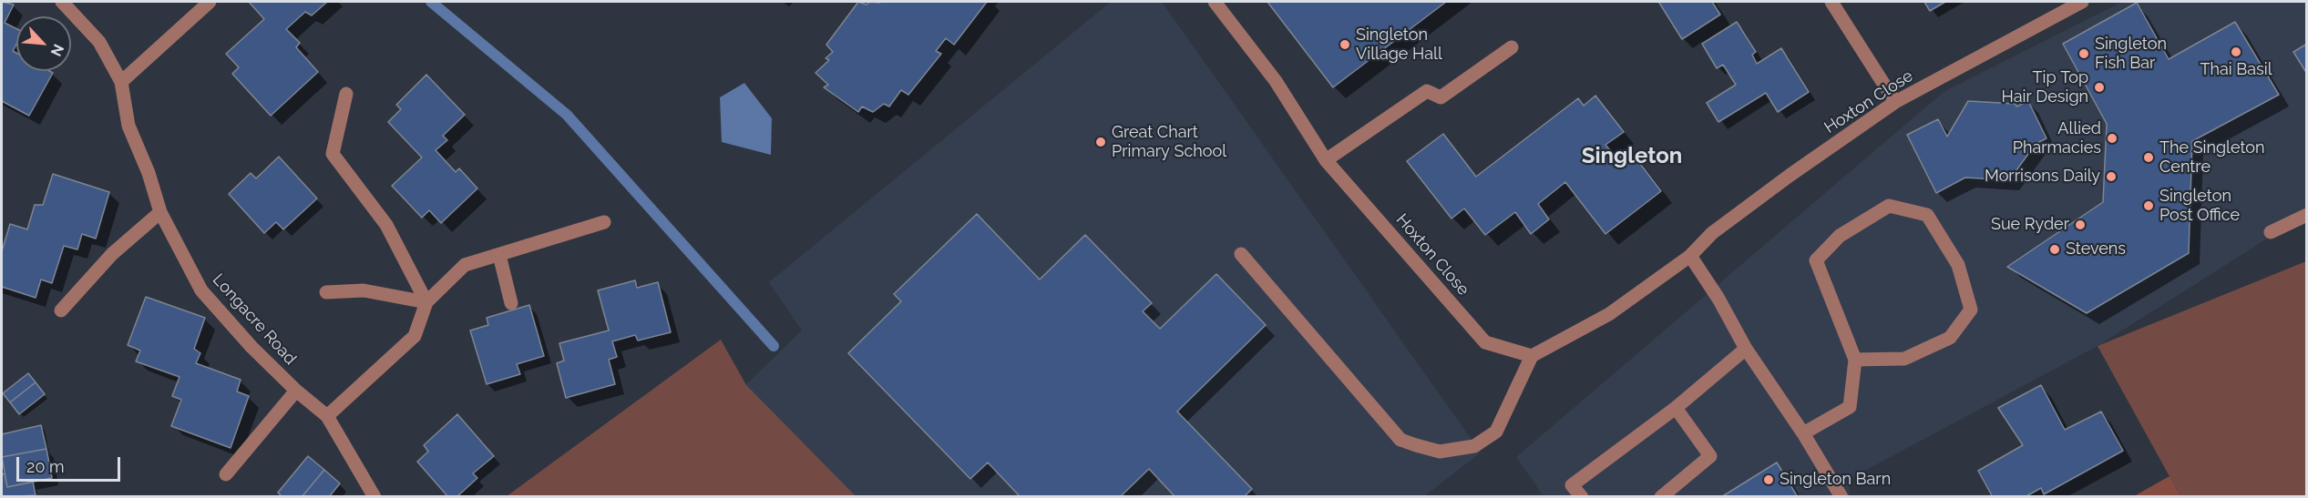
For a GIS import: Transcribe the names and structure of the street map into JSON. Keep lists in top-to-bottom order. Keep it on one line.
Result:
{"streets":{"street":["Hoxton Close","Longacre Road"]},"districts":["Singleton"],"places":["Singleton Village Hall","Thai Basil","Singleton Fish Bar","Tip Top Hair Design","Allied Pharmacies","Great Chart Primary School","The Singleton Centre","Morrisons Daily","Singleton Post Office","Sue Ryder","Stevens","Singleton Barn"],"scale_bar":"20 m","north":"bottom right"}
